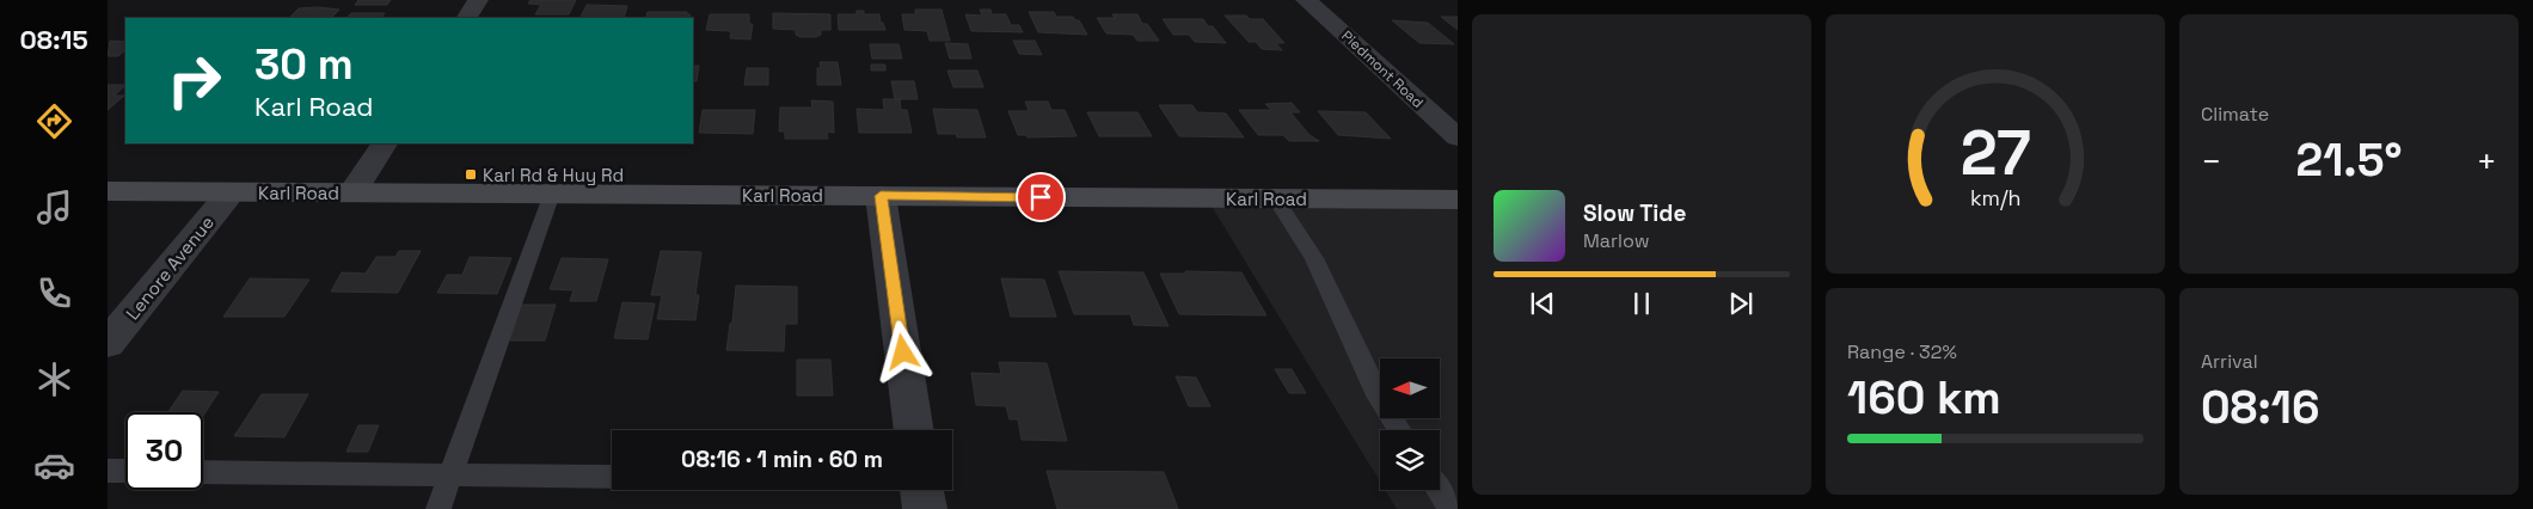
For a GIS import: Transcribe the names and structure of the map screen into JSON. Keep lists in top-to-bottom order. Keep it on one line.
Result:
{"streets":{"main road":["Karl Road"],"street":["Piedmont Road","Lenore Avenue"]},"crossings":[["Karl Road","Lenore Avenue"]],"places":{"transit":["Karl Rd & Huy Rd"]},"north":"left","page":{"tabs":"08:15","tile":["Climate",["Range · 32%","160 km"],["Arrival","08:16"]],"turn":["30 m","Karl Road"],"heat":["−","21.5°","+"],"song":["Slow Tide","Marlow"],"limit":"30","trip":"08:16 · 1 min · 60 m","gauge":["27","km/h"]}}
